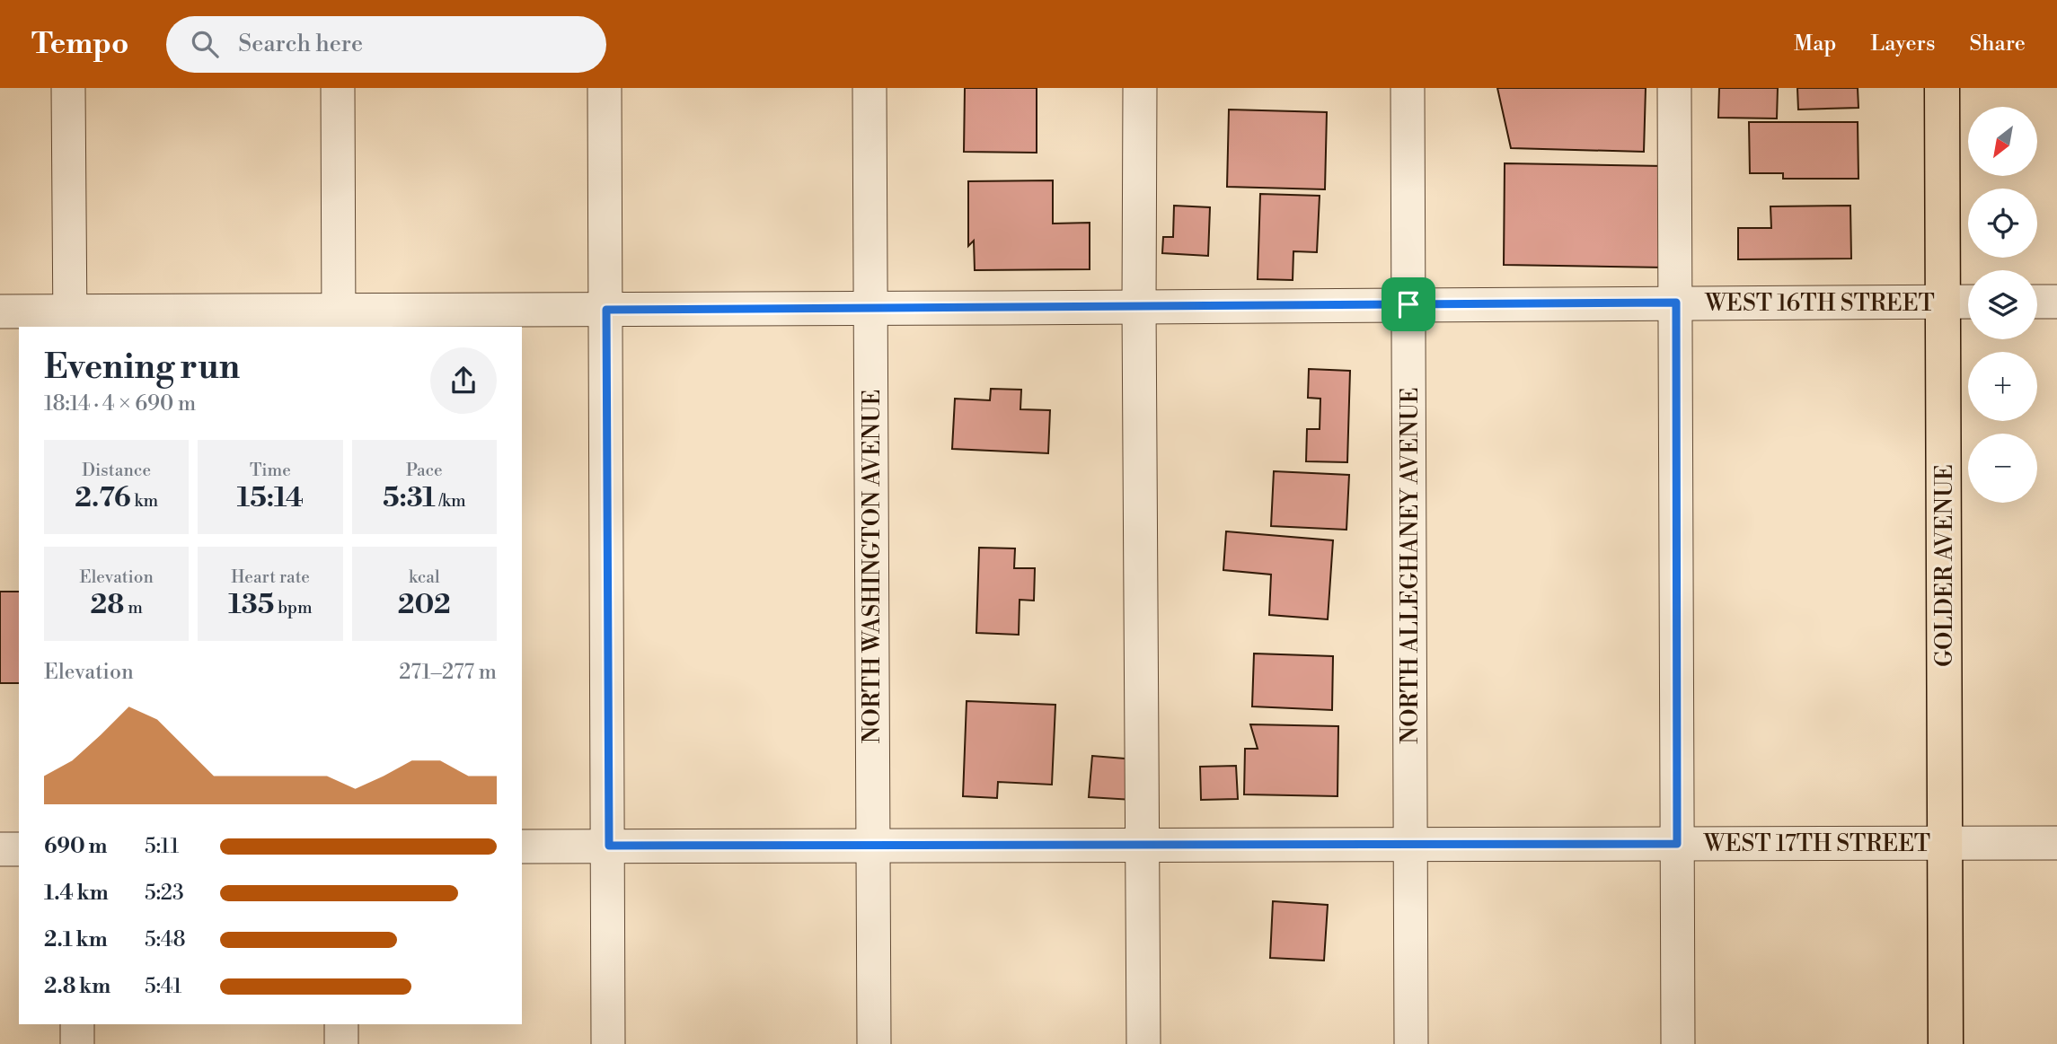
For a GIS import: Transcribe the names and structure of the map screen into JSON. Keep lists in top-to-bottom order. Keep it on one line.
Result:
{"streets":{"main road":["GOLDER AVENUE"],"street":["WEST 16TH STREET","NORTH ALLEGHANEY AVENUE","NORTH WASHINGTON AVENUE","WEST 17TH STREET"]},"crossings":[["WEST 16TH STREET","NORTH ALLEGHANEY AVENUE"],["WEST 16TH STREET","GOLDER AVENUE"],["WEST 16TH STREET","NORTH WASHINGTON AVENUE"],["NORTH ALLEGHANEY AVENUE","WEST 17TH STREET"],["GOLDER AVENUE","WEST 17TH STREET"],["NORTH WASHINGTON AVENUE","WEST 17TH STREET"]],"north":"bottom left","page":{"header":"Tempo","search":"Search here","nav":["Map","Layers","Share"],"map_buttons":["+","−"],"heading":["Evening run","18:14 · 4 × 690 m"],"stats":[["Distance","2.76 km"],["Time","15:14"],["Pace","5:31 /km"],["Elevation","28 m"],["Heart rate","135 bpm"],["kcal","202"]],"chart":["Elevation","271–277 m"],"list":[{"name":"690 m","note":"5:11"},{"name":"1.4 km","note":"5:23"},{"name":"2.1 km","note":"5:48"},{"name":"2.8 km","note":"5:41"}]}}
